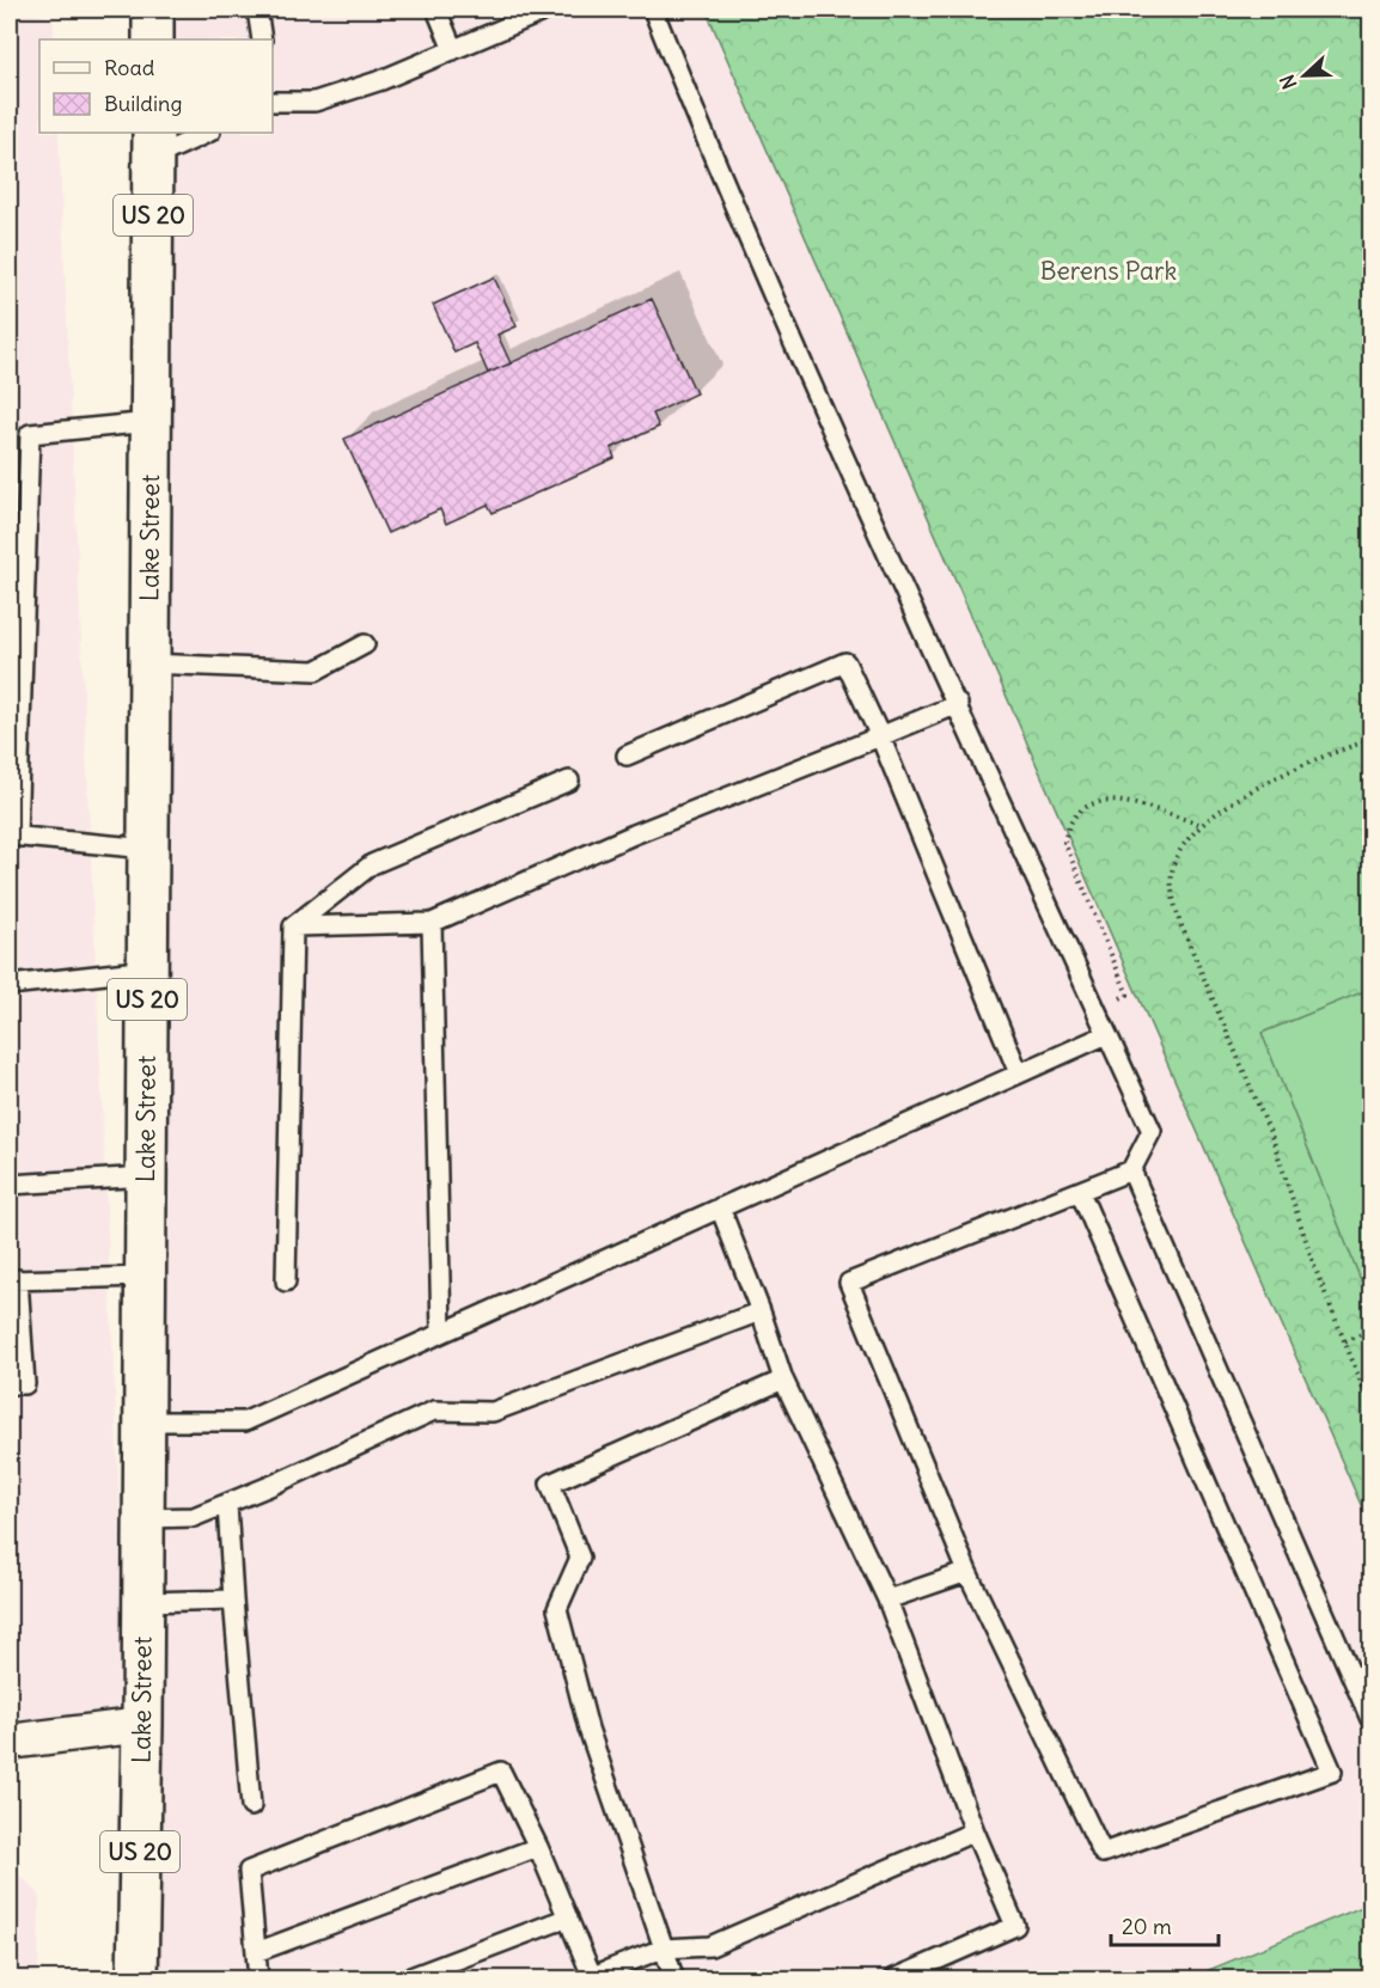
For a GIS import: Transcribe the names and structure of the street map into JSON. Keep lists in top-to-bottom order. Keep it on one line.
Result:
{"streets":{"main road":["US 20","Lake Street"]},"parks":["Berens Park"],"legend":["Road","Building"],"scale_bar":"20 m","north":"left"}
